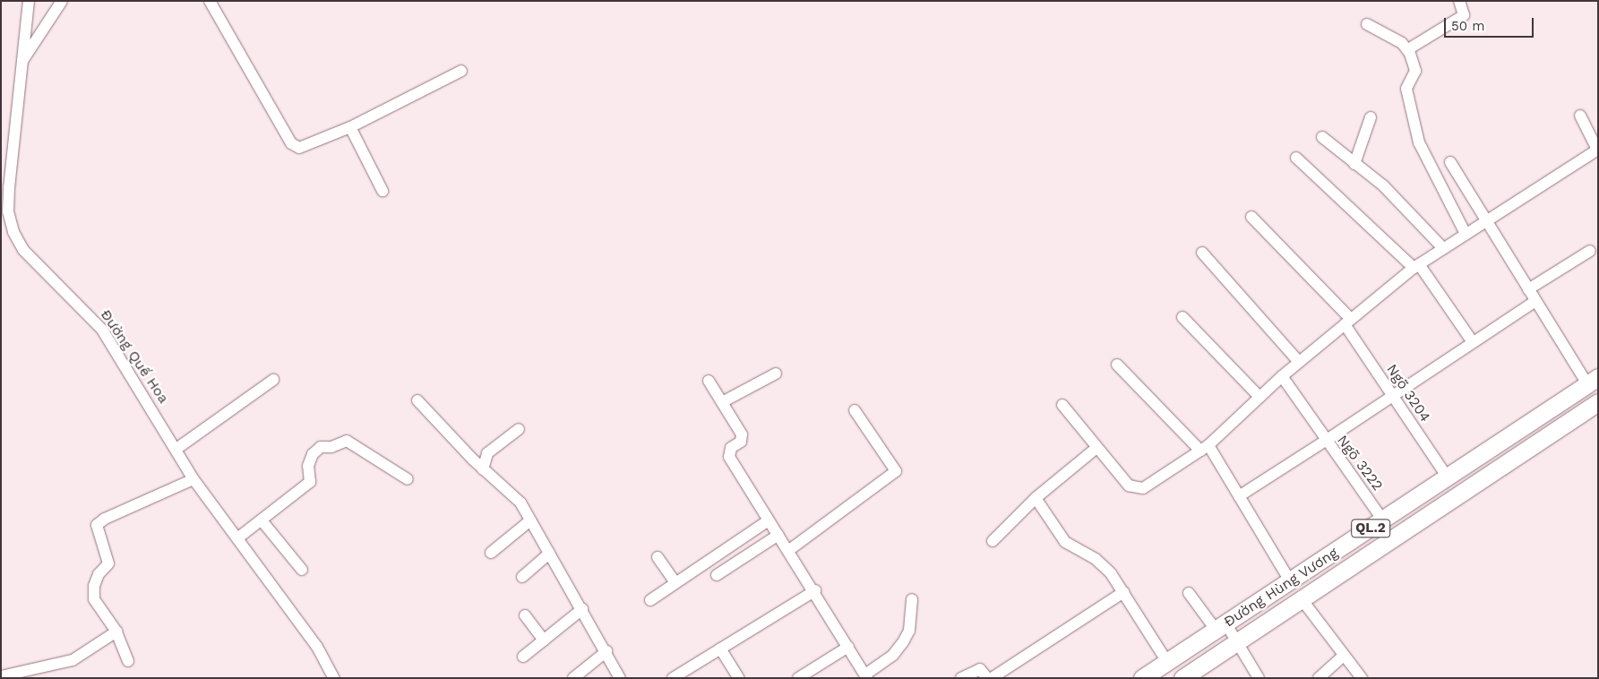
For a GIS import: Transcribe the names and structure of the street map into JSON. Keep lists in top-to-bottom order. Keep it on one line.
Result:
{"streets":{"highway":["QL.2","Đường Hùng Vương"],"street":["Đường Quế Hoa","Ngõ 3204","Ngõ 3222"]},"crossings":[["Ngõ 3204","Đường Hùng Vương"],["Ngõ 3222","Đường Hùng Vương"]],"scale_bar":"50 m"}
